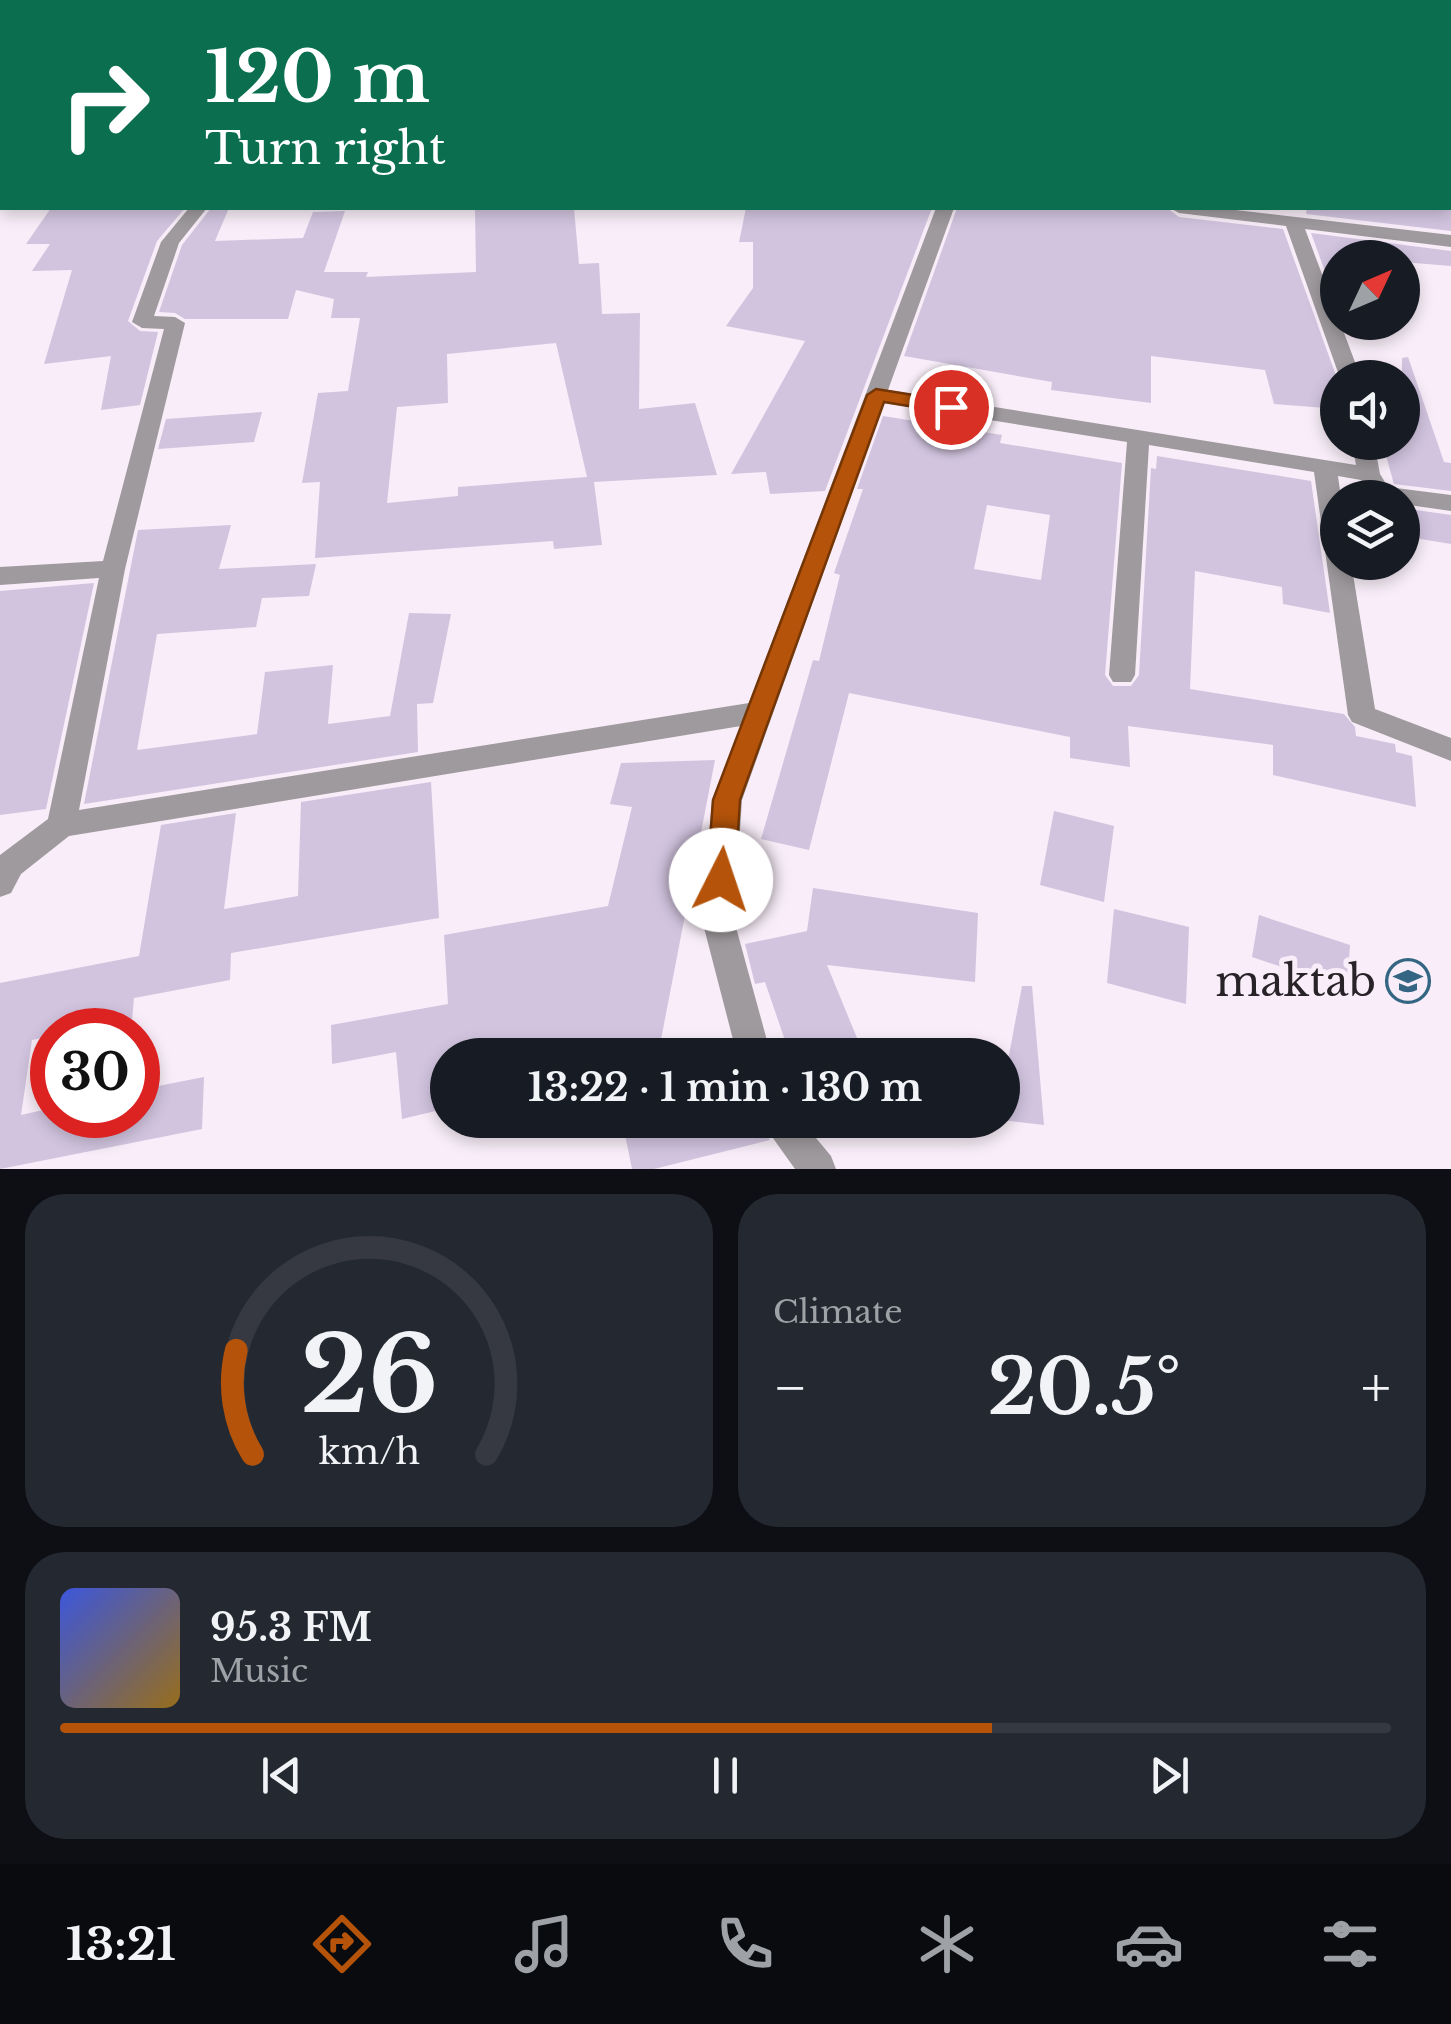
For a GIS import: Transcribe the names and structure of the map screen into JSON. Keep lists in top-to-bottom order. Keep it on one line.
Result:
{"places":{"school or university":["maktab"]},"north":"top right","page":{"turn":["120 m","Turn right"],"limit":"30","trip":"13:22 · 1 min · 130 m","tile":"Climate","heat":["−","20.5°","+"],"song":["95.3 FM","Music"],"tabs":"13:21","gauge":["26","km/h"]}}
